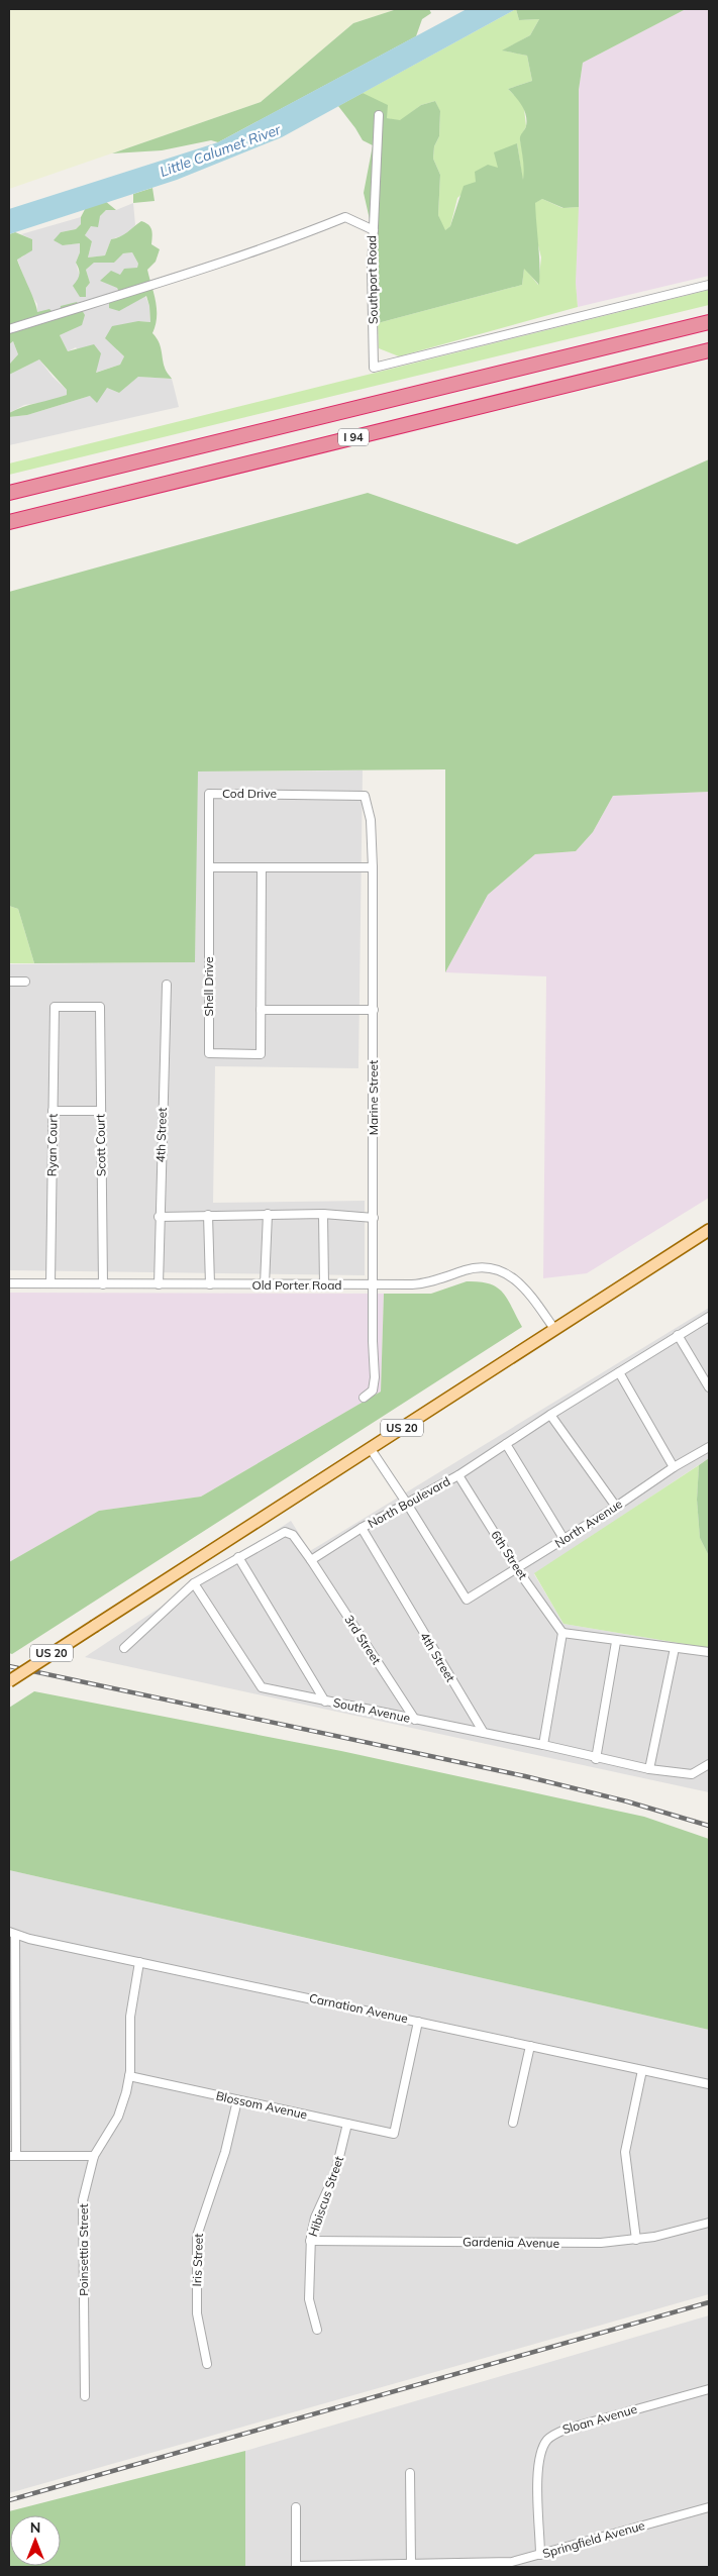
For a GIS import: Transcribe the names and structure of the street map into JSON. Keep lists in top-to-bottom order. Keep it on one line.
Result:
{"streets":{"highway":["I 94"],"main road":["US 20"],"street":["Southport Road","Cod Drive","Shell Drive","Marine Street","4th Street","Ryan Court","Scott Court","Old Porter Road","North Boulevard","North Avenue","6th Street","3rd Street","South Avenue","Carnation Avenue","Blossom Avenue","Hibiscus Street","Gardenia Avenue","Poinsettia Street","Iris Street","Sloan Avenue","Springfield Avenue"]},"crossings":[["Cod Drive","Shell Drive"],["Cod Drive","Marine Street"],["Marine Street","Old Porter Road"],["4th Street","Old Porter Road"],["4th Street","North Boulevard"],["4th Street","South Avenue"],["Ryan Court","Scott Court"],["Ryan Court","Old Porter Road"],["Scott Court","Old Porter Road"],["Old Porter Road","US 20"],["North Boulevard","North Avenue"],["North Boulevard","6th Street"],["North Boulevard","3rd Street"],["North Avenue","6th Street"],["3rd Street","South Avenue"],["Carnation Avenue","Blossom Avenue"],["Carnation Avenue","Poinsettia Street"],["Blossom Avenue","Hibiscus Street"],["Blossom Avenue","Poinsettia Street"],["Blossom Avenue","Iris Street"],["Hibiscus Street","Gardenia Avenue"],["Sloan Avenue","Springfield Avenue"]],"water":["Little Calumet River"],"north":"top"}
